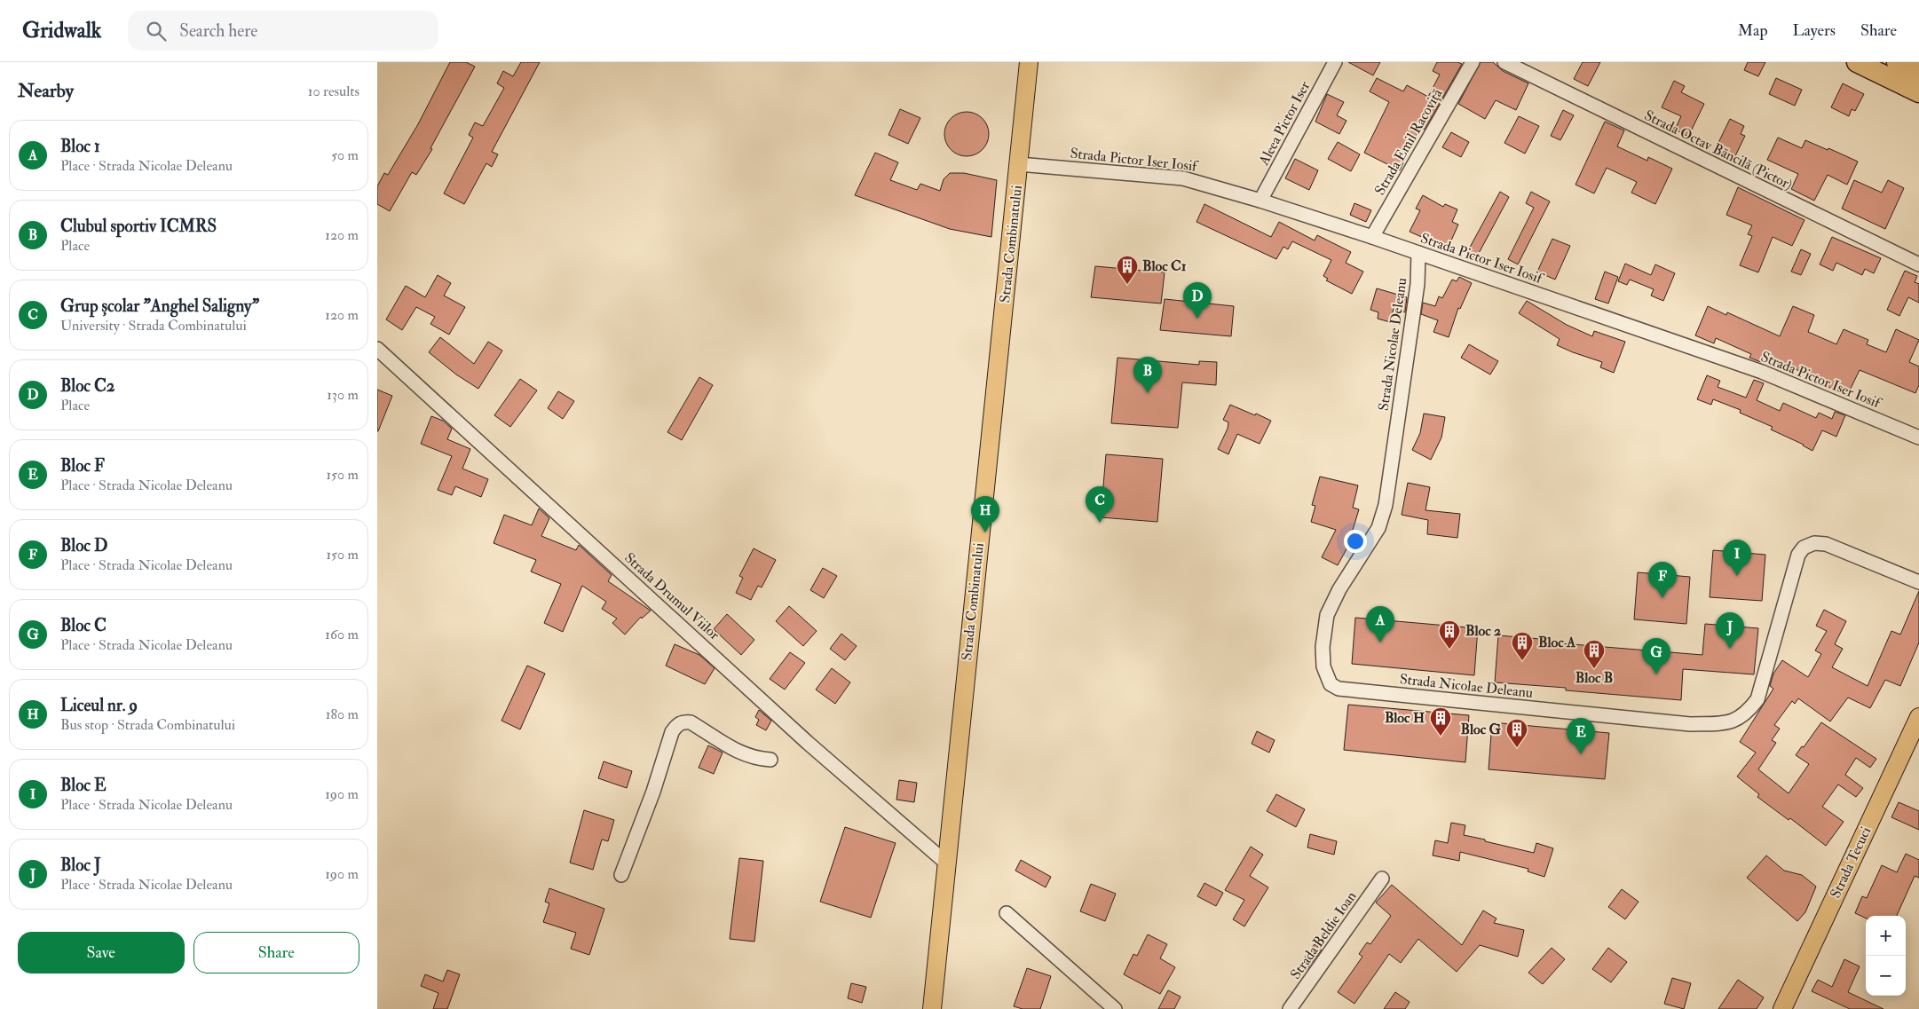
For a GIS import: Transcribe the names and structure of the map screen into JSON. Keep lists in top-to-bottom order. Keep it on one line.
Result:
{"streets":{"main road":["Strada Combinatului","Strada Tecuci"],"street":["Aleea Pictor Iser","Strada Emil Racoviță","Strada Octav Băncilă (Pictor)","Strada Pictor Iser Iosif","Strada Nicolae Deleanu","Strada Drumul Viilor","Strada Beldie Ioan"]},"crossings":[["Aleea Pictor Iser","Strada Pictor Iser Iosif"],["Strada Emil Racoviță","Strada Pictor Iser Iosif"],["Strada Pictor Iser Iosif","Strada Combinatului"],["Strada Pictor Iser Iosif","Strada Nicolae Deleanu"],["Strada Combinatului","Strada Drumul Viilor"]],"places":{"building":["Bloc C1","Bloc 2","Bloc A","Bloc B","Bloc H","Bloc G"]},"page":{"header":"Gridwalk","search":"Search here","nav":["Map","Layers","Share"],"heading":["Nearby","10 results"],"list":[{"mark":"A","name":"Bloc 1","note":"Place · Strada Nicolae Deleanu","value":"50 m"},{"mark":"B","name":"Clubul sportiv ICMRS","note":"Place","value":"120 m"},{"mark":"C","name":"Grup școlar \"Anghel Saligny\"","note":"University · Strada Combinatului","value":"120 m"},{"mark":"D","name":"Bloc C2","note":"Place","value":"130 m"},{"mark":"E","name":"Bloc F","note":"Place · Strada Nicolae Deleanu","value":"150 m"},{"mark":"F","name":"Bloc D","note":"Place · Strada Nicolae Deleanu","value":"150 m"},{"mark":"G","name":"Bloc C","note":"Place · Strada Nicolae Deleanu","value":"160 m"},{"mark":"H","name":"Liceul nr. 9","note":"Bus stop · Strada Combinatului","value":"180 m"},{"mark":"I","name":"Bloc E","note":"Place · Strada Nicolae Deleanu","value":"190 m"},{"mark":"J","name":"Bloc J","note":"Place · Strada Nicolae Deleanu","value":"190 m"}],"pins":["D","B","C","H","I","F","A","J","G","E"],"map_buttons":["+","−"],"buttons":["Save","Share"]}}
